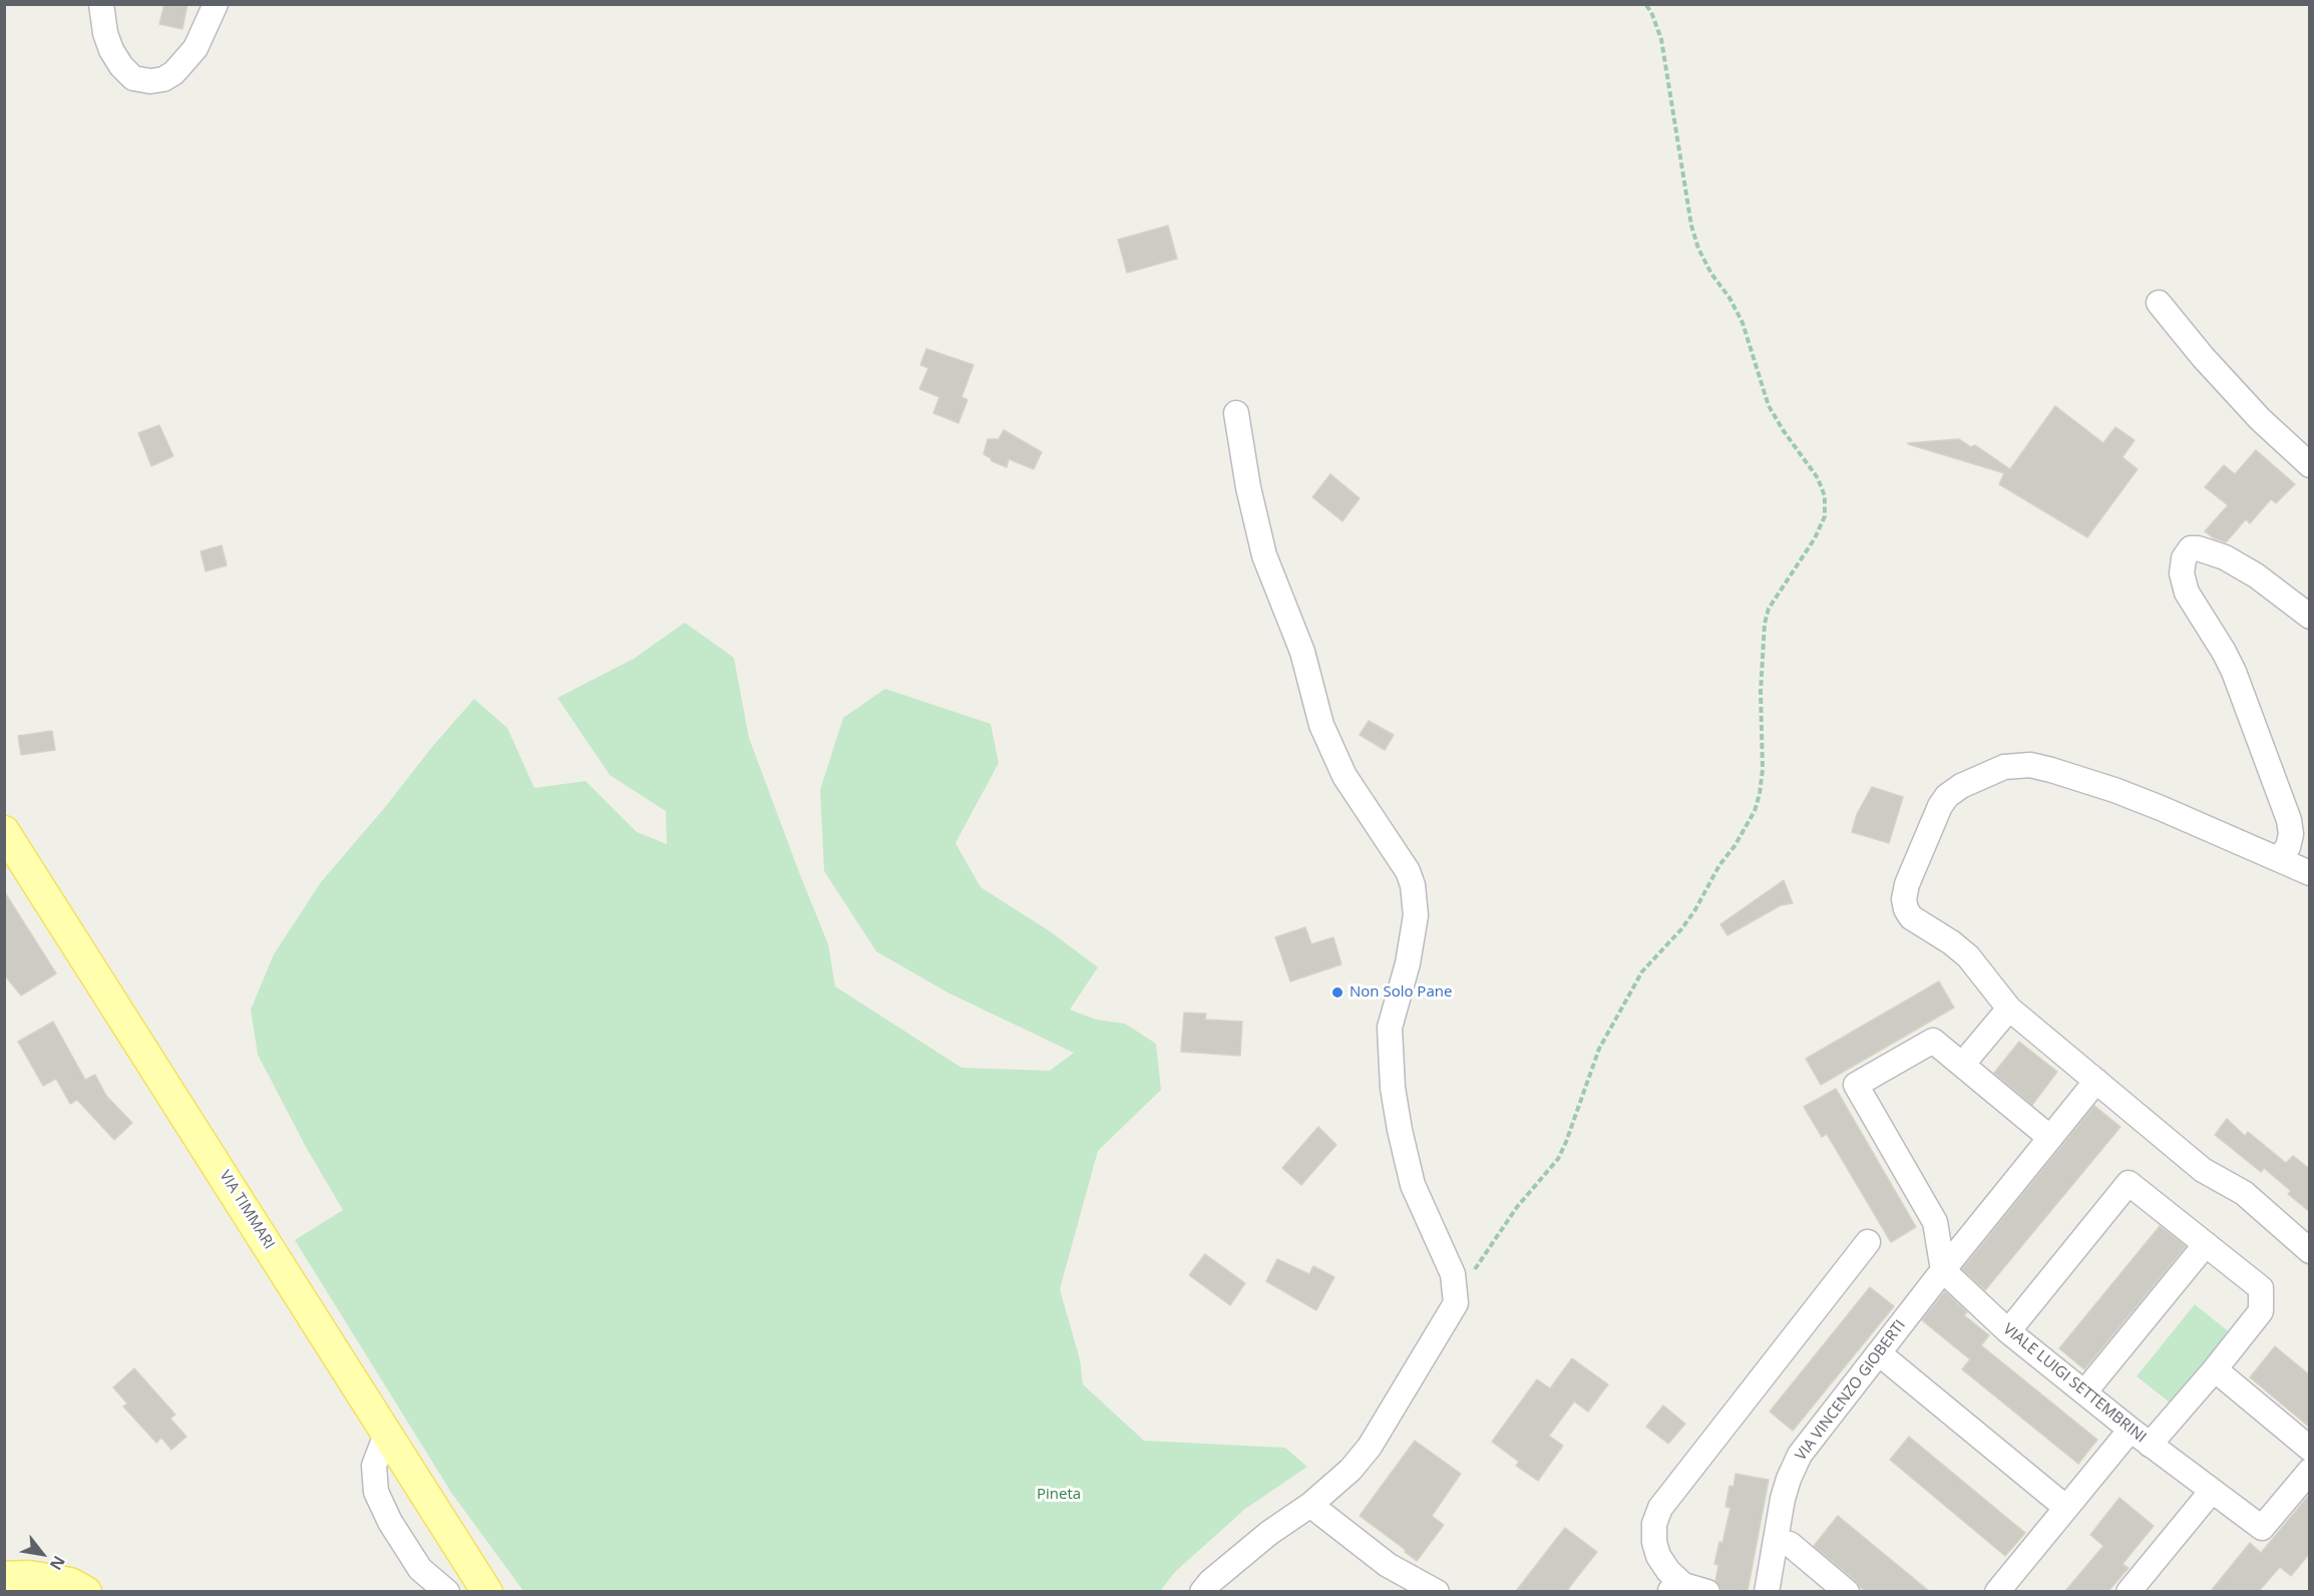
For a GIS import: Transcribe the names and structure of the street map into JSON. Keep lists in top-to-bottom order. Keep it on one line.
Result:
{"streets":{"main road":["VIA TIMMARI"],"street":["VIALE LUIGI SETTEMBRINI","VIA VINCENZO GIOBERTI"]},"crossings":[["VIALE LUIGI SETTEMBRINI","VIA VINCENZO GIOBERTI"]],"parks":["Pineta"],"places":["Non Solo Pane"],"north":"bottom right"}
